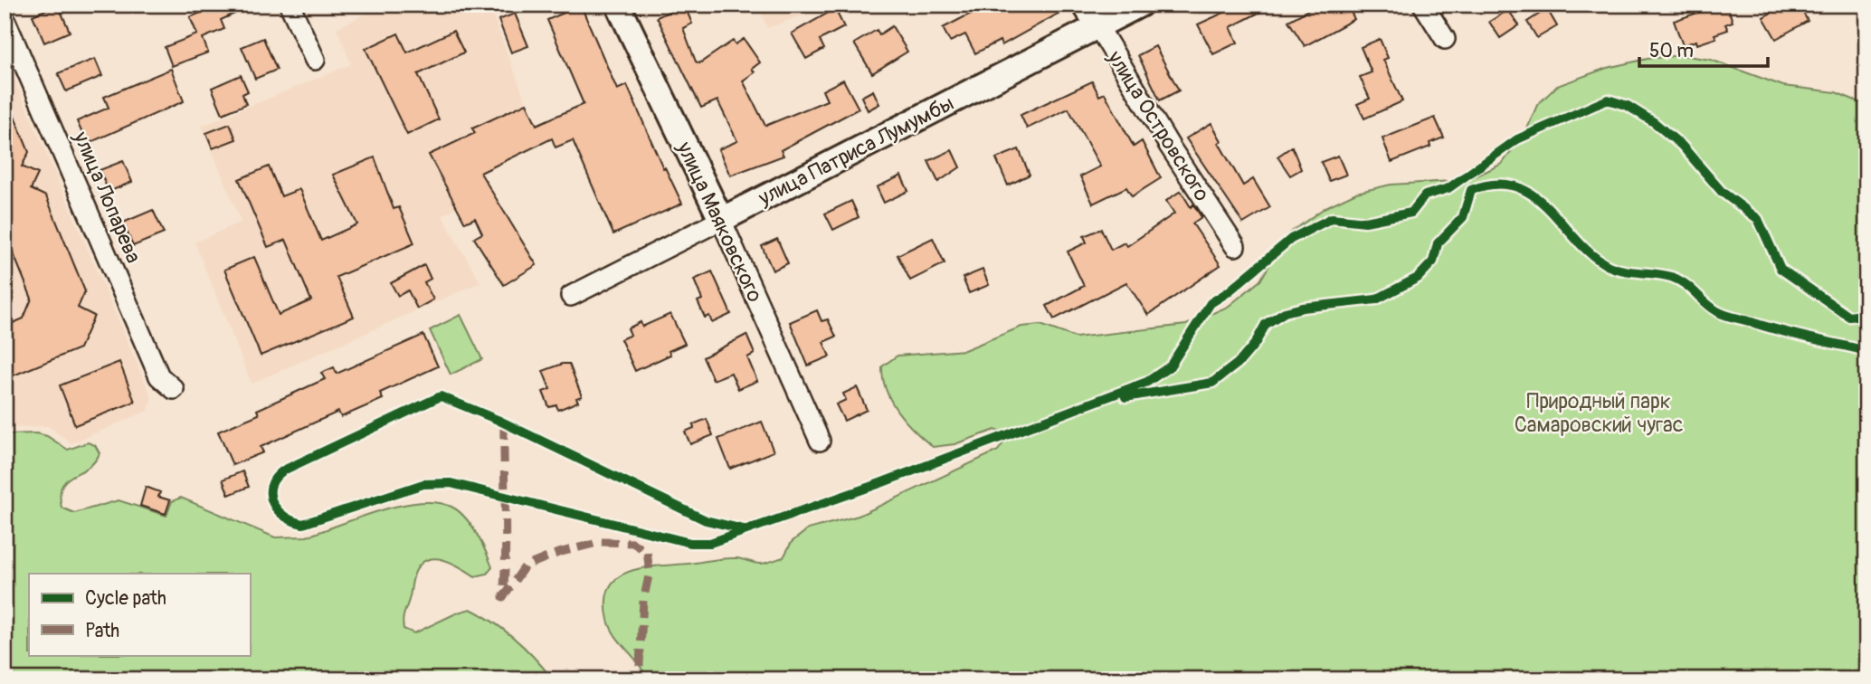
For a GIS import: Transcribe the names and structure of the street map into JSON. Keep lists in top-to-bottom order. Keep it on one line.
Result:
{"streets":{"street":["улица Островского","улица Патриса Лумумбы","улица Лопарева","улица Маяковского"]},"crossings":[["улица Островского","улица Патриса Лумумбы"],["улица Патриса Лумумбы","улица Маяковского"]],"parks":["Природный парк Самаровский чугас"],"legend":["Cycle path","Path"],"scale_bar":"50 m"}
